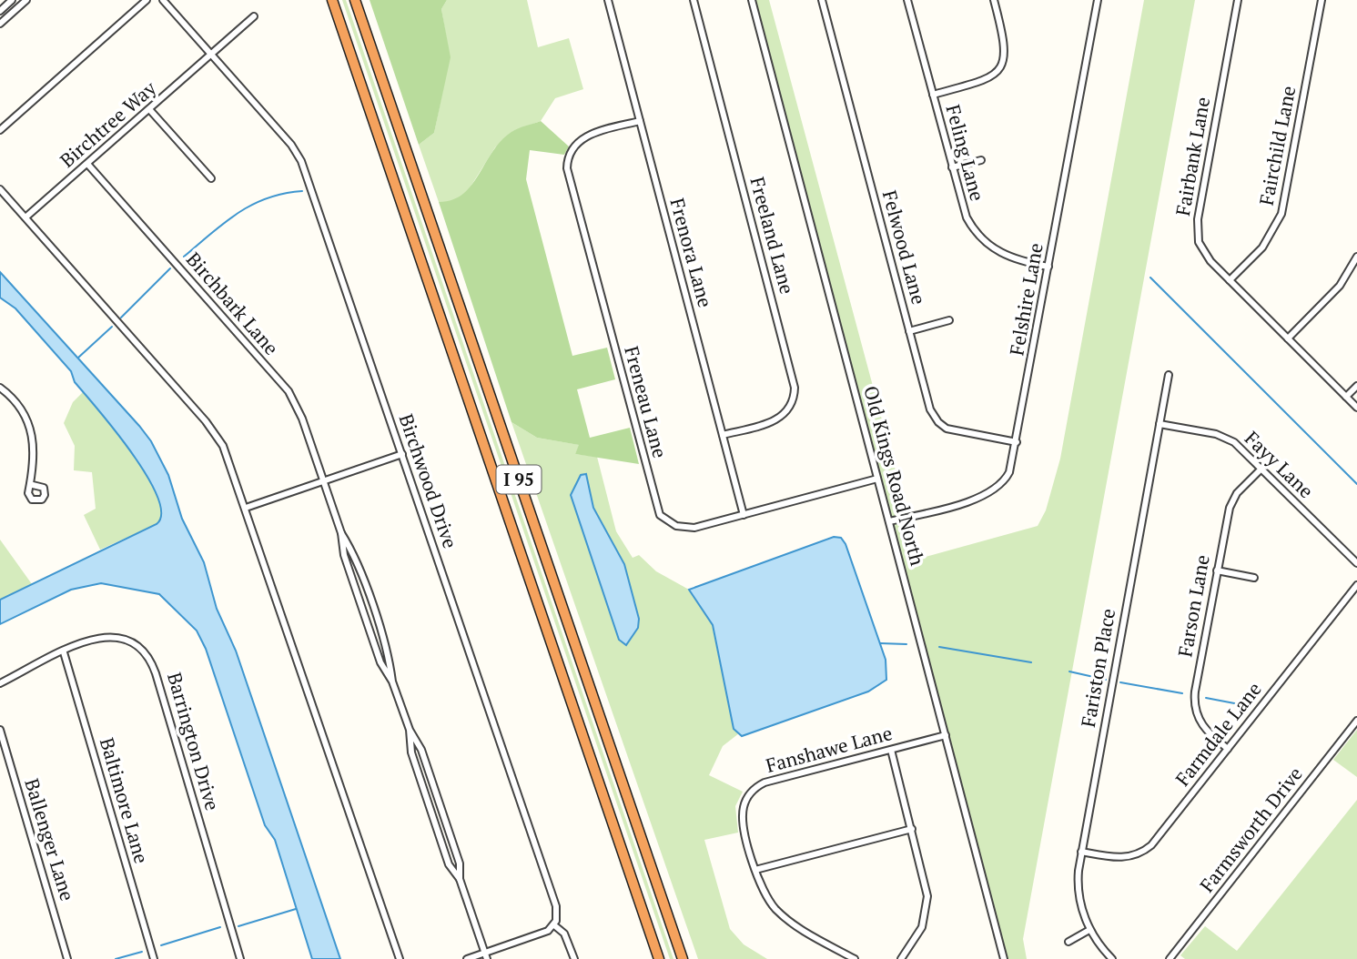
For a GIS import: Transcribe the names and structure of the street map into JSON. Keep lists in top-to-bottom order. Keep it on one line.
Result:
{"streets":{"highway":["I 95"],"street":["Birchtree Way","Fairchild Lane","Feling Lane","Fairbank Lane","Freeland Lane","Felwood Lane","Frenora Lane","Felshire Lane","Birchbark Lane","Freneau Lane","Fayy Lane","Old Kings Road North","Birchwood Drive","Farson Lane","Fariston Place","Farmdale Lane","Barrington Drive","Fanshawe Lane","Baltimore Lane","Farmsworth Drive","Ballenger Lane"]},"crossings":[["Birchtree Way","Birchbark Lane"],["Birchtree Way","Birchwood Drive"],["Fairchild Lane","Fairbank Lane"],["Feling Lane","Felshire Lane"],["Freeland Lane","Frenora Lane"],["Felwood Lane","Felshire Lane"],["Frenora Lane","Freneau Lane"],["Felshire Lane","Old Kings Road North"],["Freneau Lane","Old Kings Road North"],["Fayy Lane","Farson Lane"],["Fayy Lane","Fariston Place"],["Old Kings Road North","Fanshawe Lane"],["Farson Lane","Farmdale Lane"],["Fariston Place","Farmdale Lane"],["Barrington Drive","Baltimore Lane"]]}
